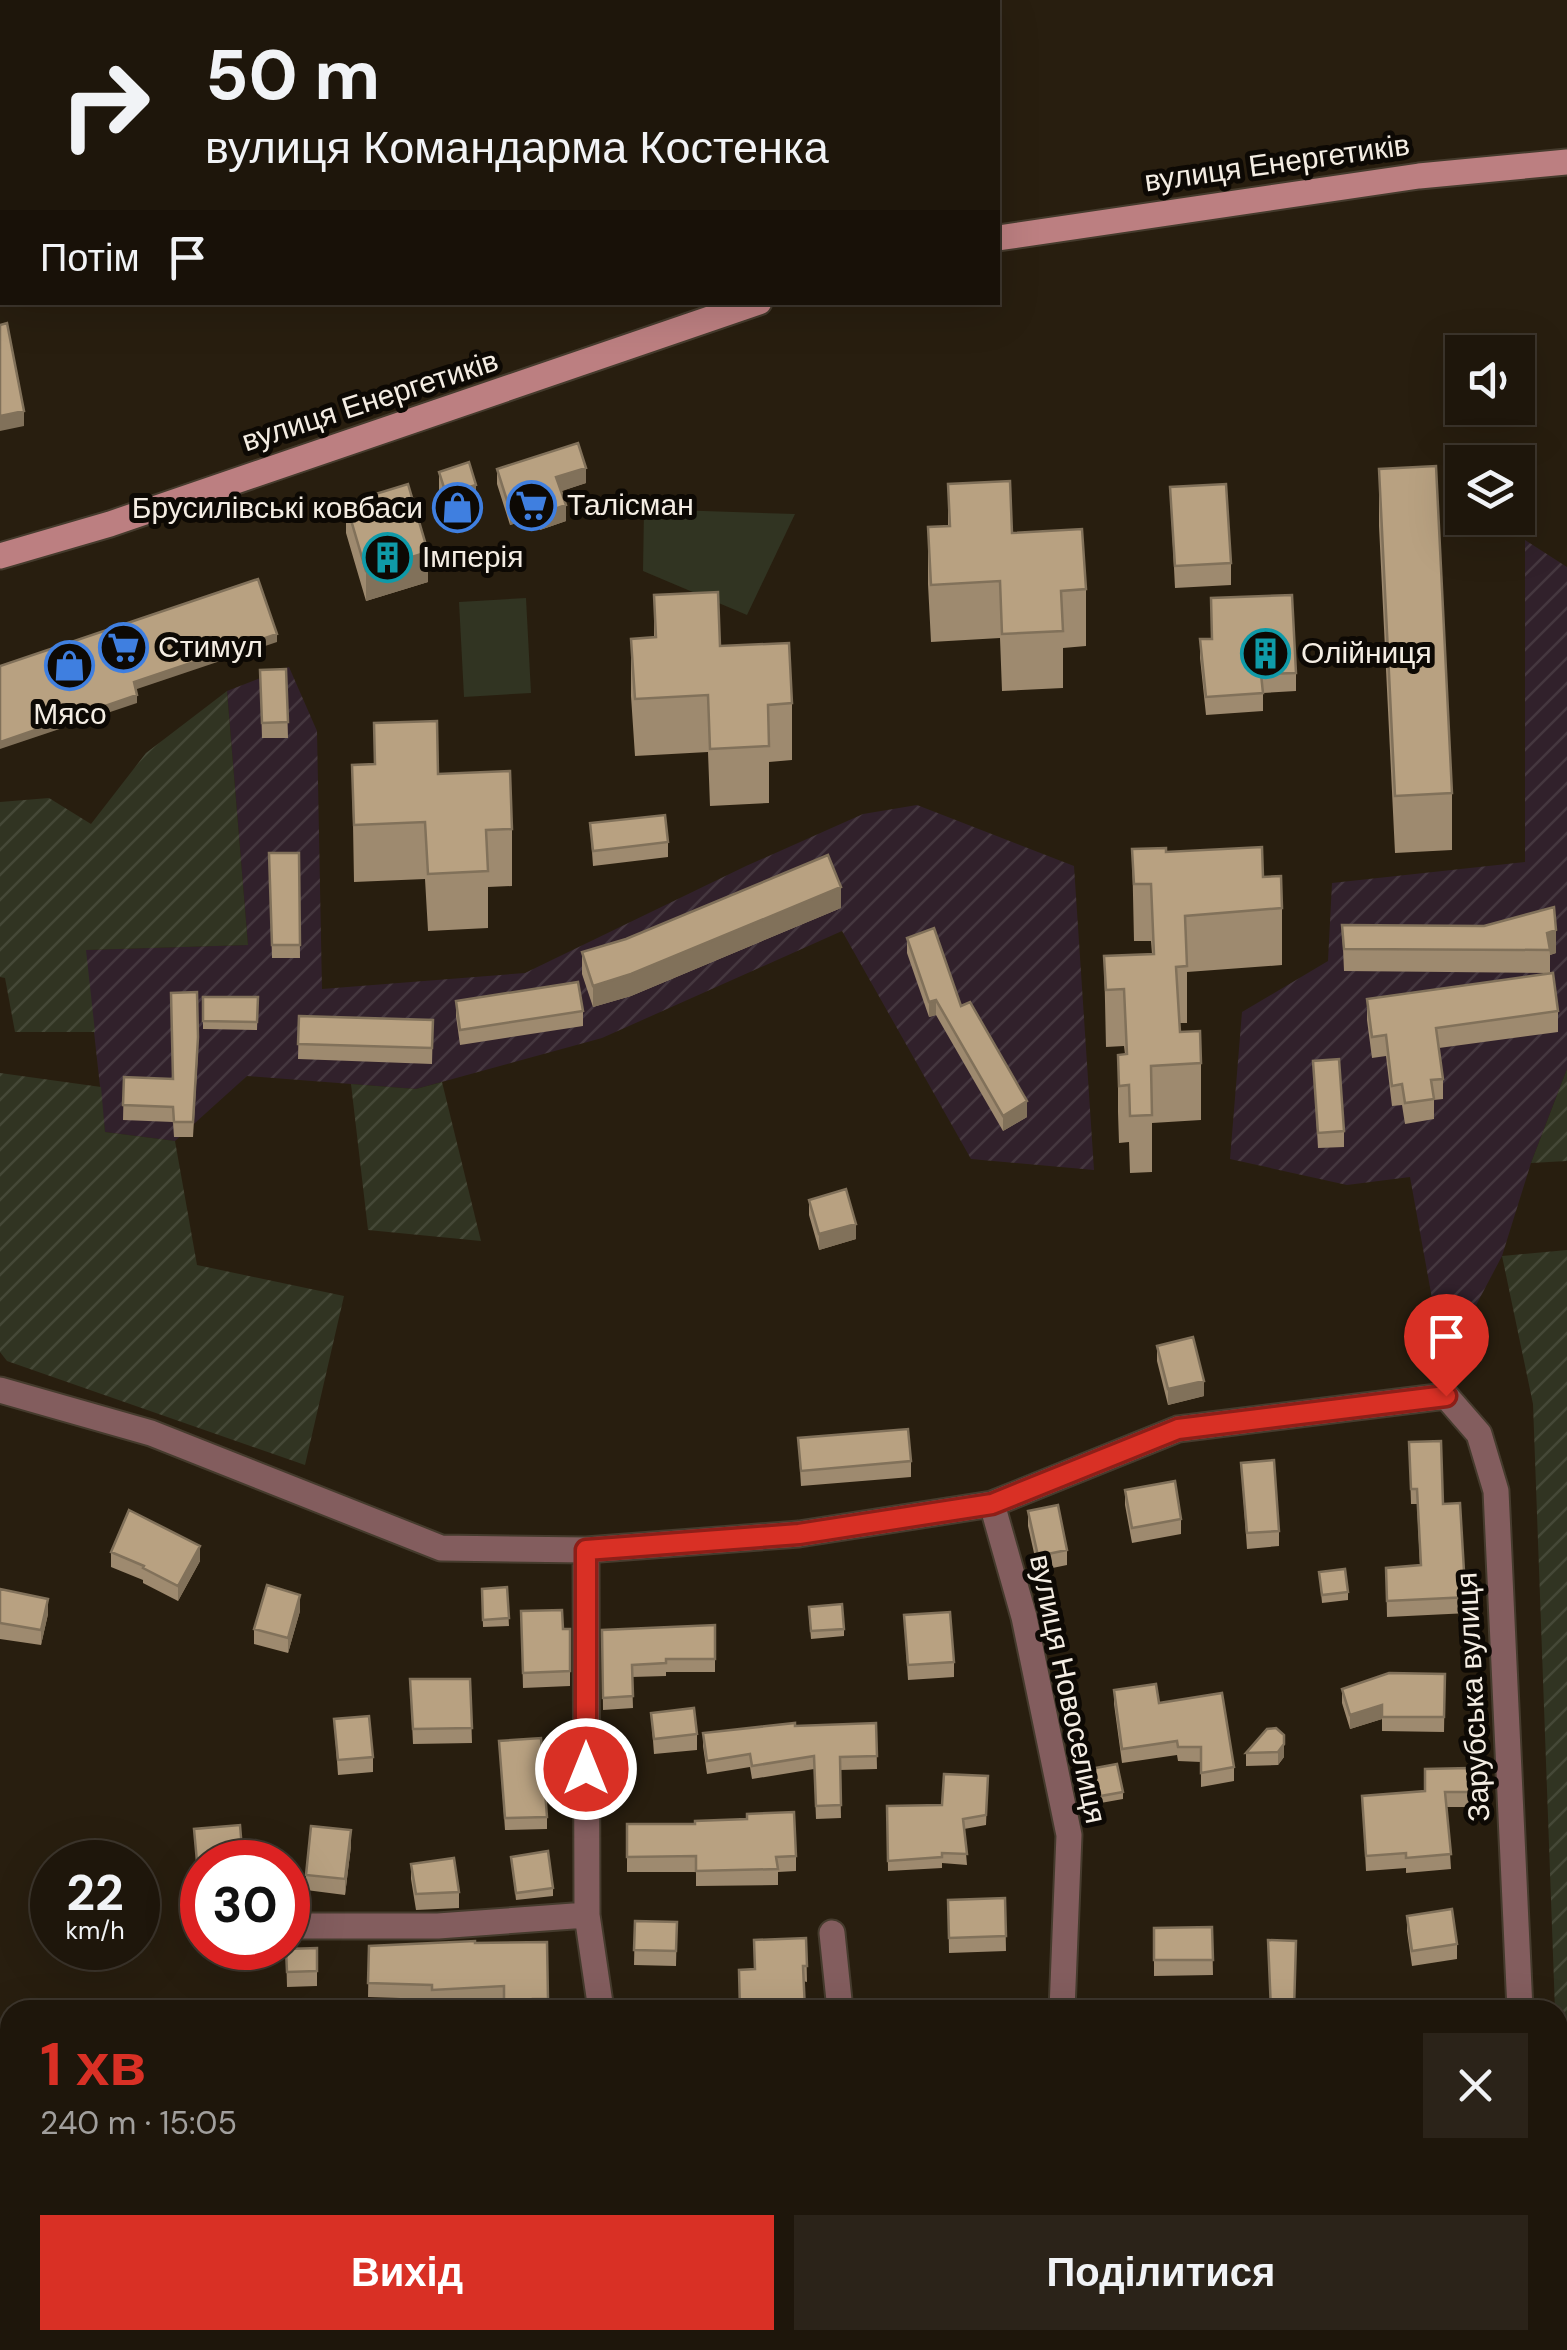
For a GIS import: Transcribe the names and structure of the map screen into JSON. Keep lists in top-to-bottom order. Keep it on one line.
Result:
{"streets":{"main road":["вулиця Енергетиків"],"street":["вулиця Новоселиця","Зарубська вулиця"]},"crossings":[["вулиця Новоселиця","Зарубська вулиця"]],"places":{"supermarket":["Талісман","Стимул"],"shop":["Брусилівські ковбаси","Мясо"],"building":["Імперія","Олійниця"]},"page":{"turn":["50 m","вулиця Командарма Костенка"],"then":"Потім","speed":"22 km/h","limit":"30","heading":["1 хв","240 m · 15:05"],"buttons":["Вихід","Поділитися"]}}
